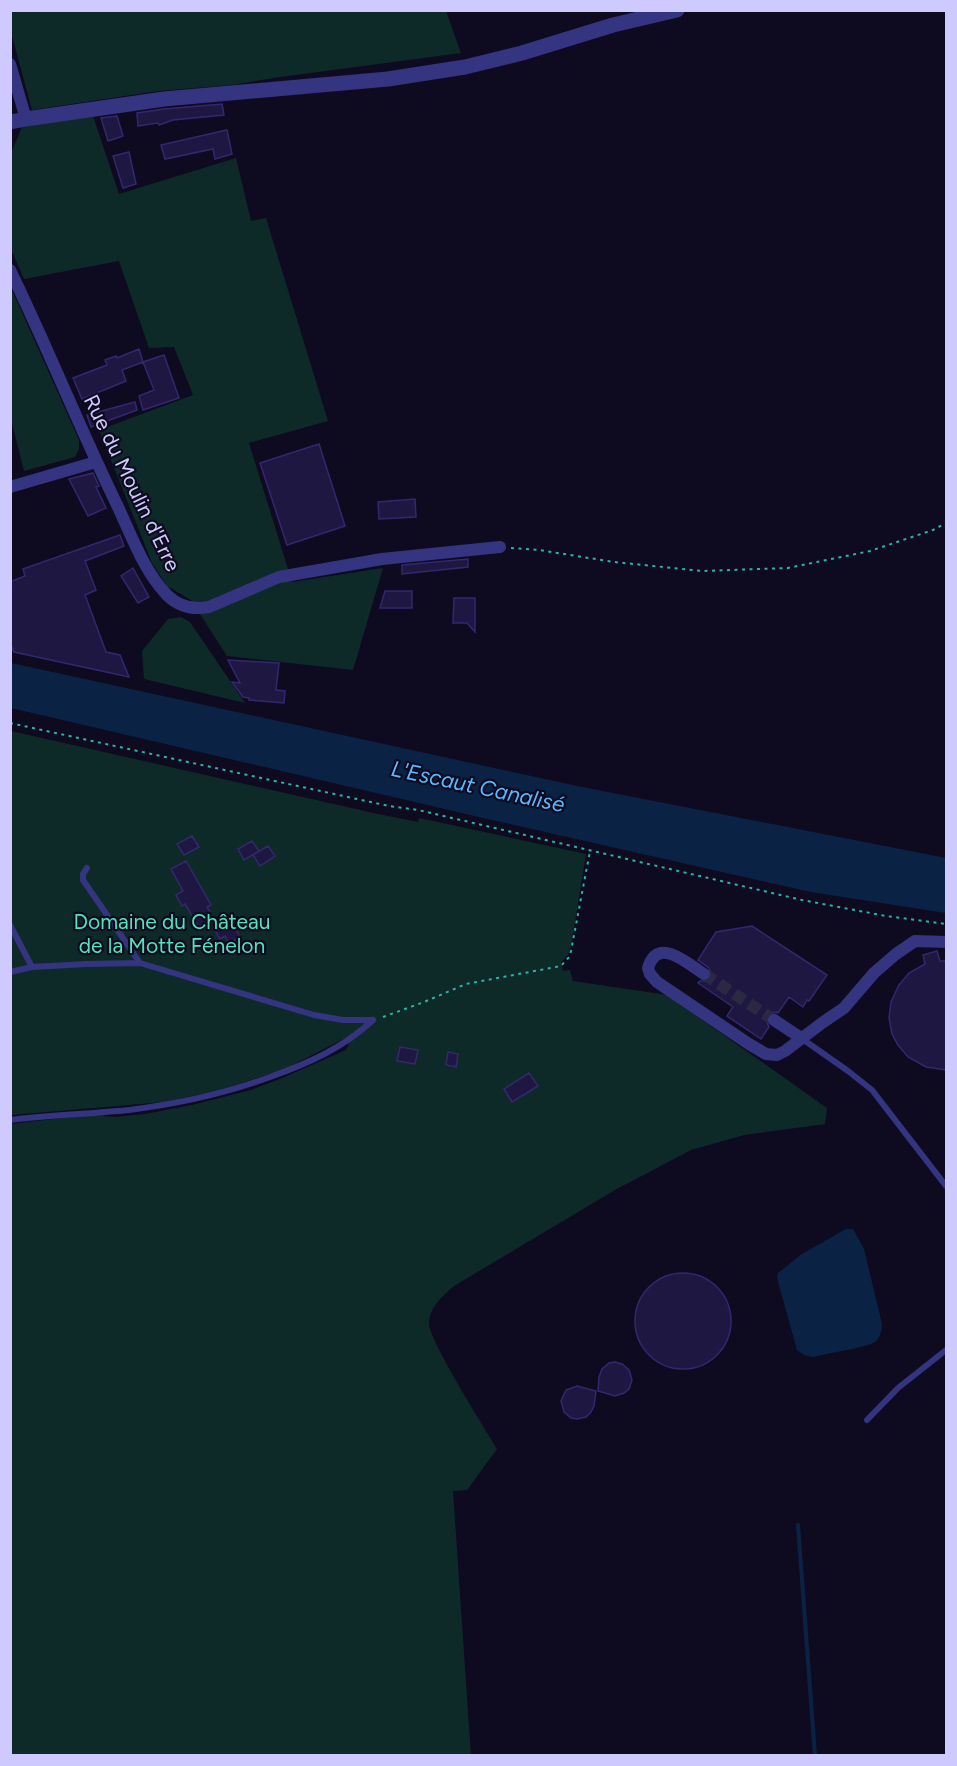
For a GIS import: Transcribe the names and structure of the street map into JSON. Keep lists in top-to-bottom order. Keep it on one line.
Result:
{"streets":{"street":["Rue du Moulin d'Erre"]},"water":["L'Escaut Canalisé"],"parks":["Domaine du Château de la Motte Fénelon"]}
